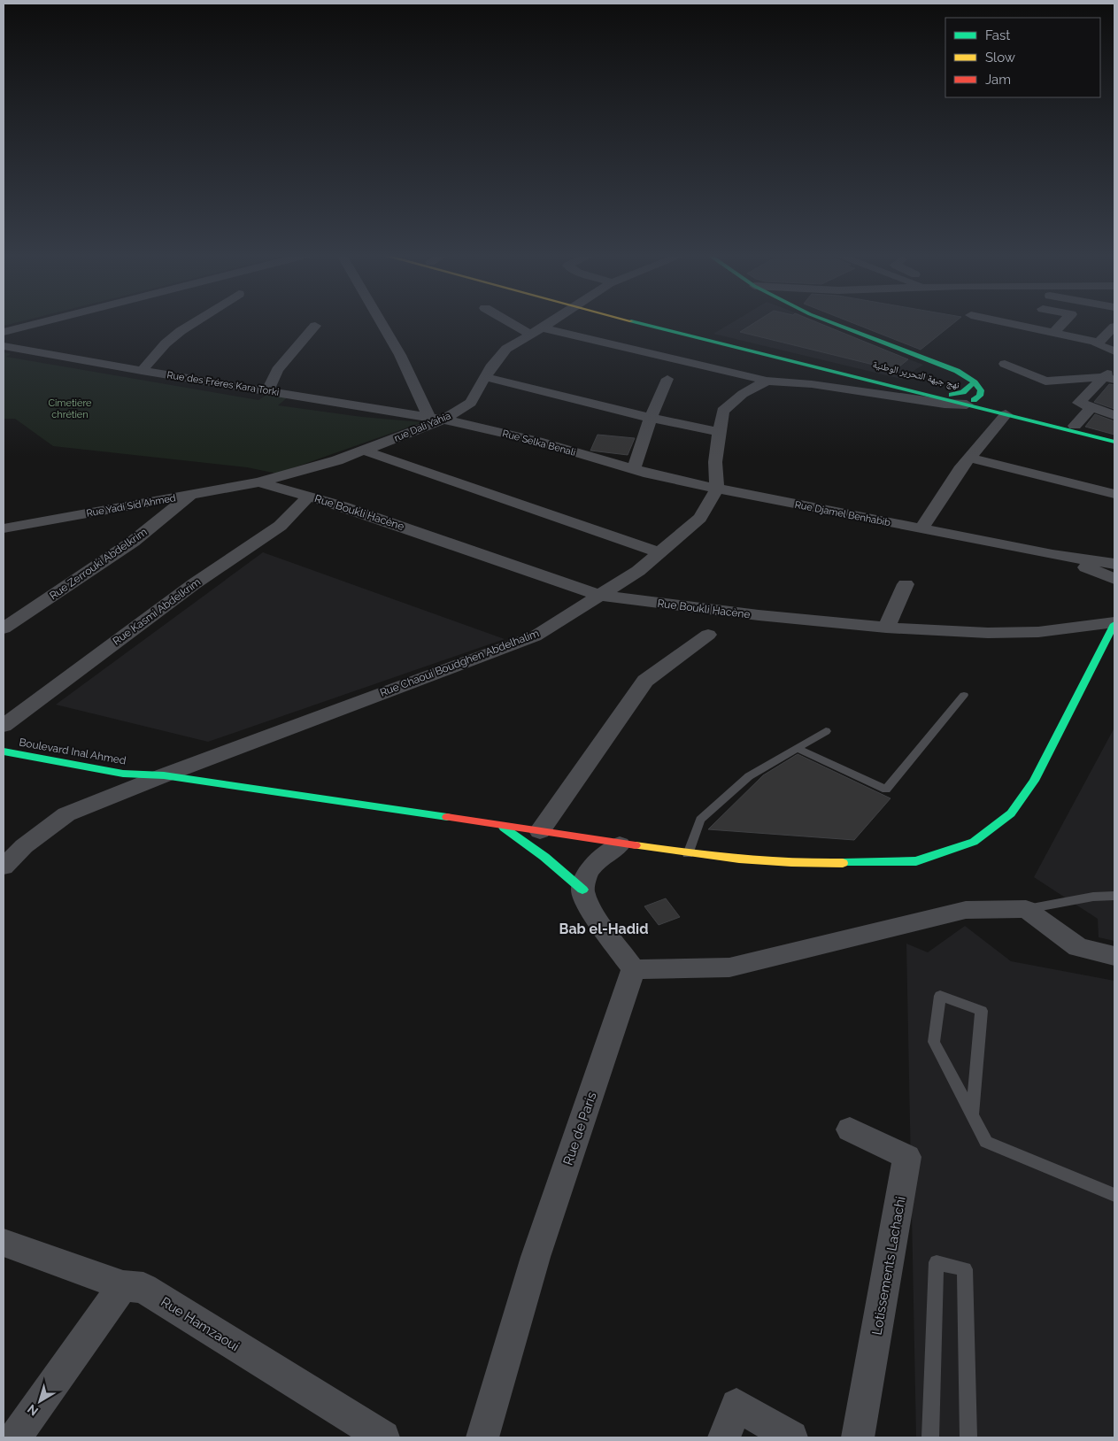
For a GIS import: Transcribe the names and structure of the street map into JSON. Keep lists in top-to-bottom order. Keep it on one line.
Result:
{"streets":{"main road":["نهج جبهة التحرير الوطنية","Boulevard Inal Ahmed"],"street":["Rue des Fréres Kara Torki","rue Dali Yahia","Rue Selka Benali","Rue Yadi Sid Ahmed","Rue Boukli Hacène","Rue Djamel Benhabib","Rue Zerrouki Abdelkrim","Rue Kasmi Abdelkrim","Rue Chaoui Boudghen Abdelhalim","Rue de Paris","Lotissements Lachachi","Rue Hamzaoui"]},"crossings":[["Rue des Fréres Kara Torki","rue Dali Yahia"],["Rue des Fréres Kara Torki","Rue Selka Benali"],["rue Dali Yahia","Rue Selka Benali"],["rue Dali Yahia","Rue Yadi Sid Ahmed"],["rue Dali Yahia","Rue Boukli Hacène"],["Rue Selka Benali","Rue Djamel Benhabib"],["Rue Yadi Sid Ahmed","Rue Boukli Hacène"],["Rue Yadi Sid Ahmed","Rue Zerrouki Abdelkrim"],["Rue Boukli Hacène","Rue Kasmi Abdelkrim"],["Rue Boukli Hacène","Rue Chaoui Boudghen Abdelhalim"],["Rue Boukli Hacène","Boulevard Inal Ahmed"],["Rue Djamel Benhabib","Rue Chaoui Boudghen Abdelhalim"],["Rue Chaoui Boudghen Abdelhalim","Boulevard Inal Ahmed"]],"districts":["Bab el-Hadid"],"parks":["Cimetière chrétien"],"legend":["Fast","Slow","Jam"],"north":"bottom left"}
